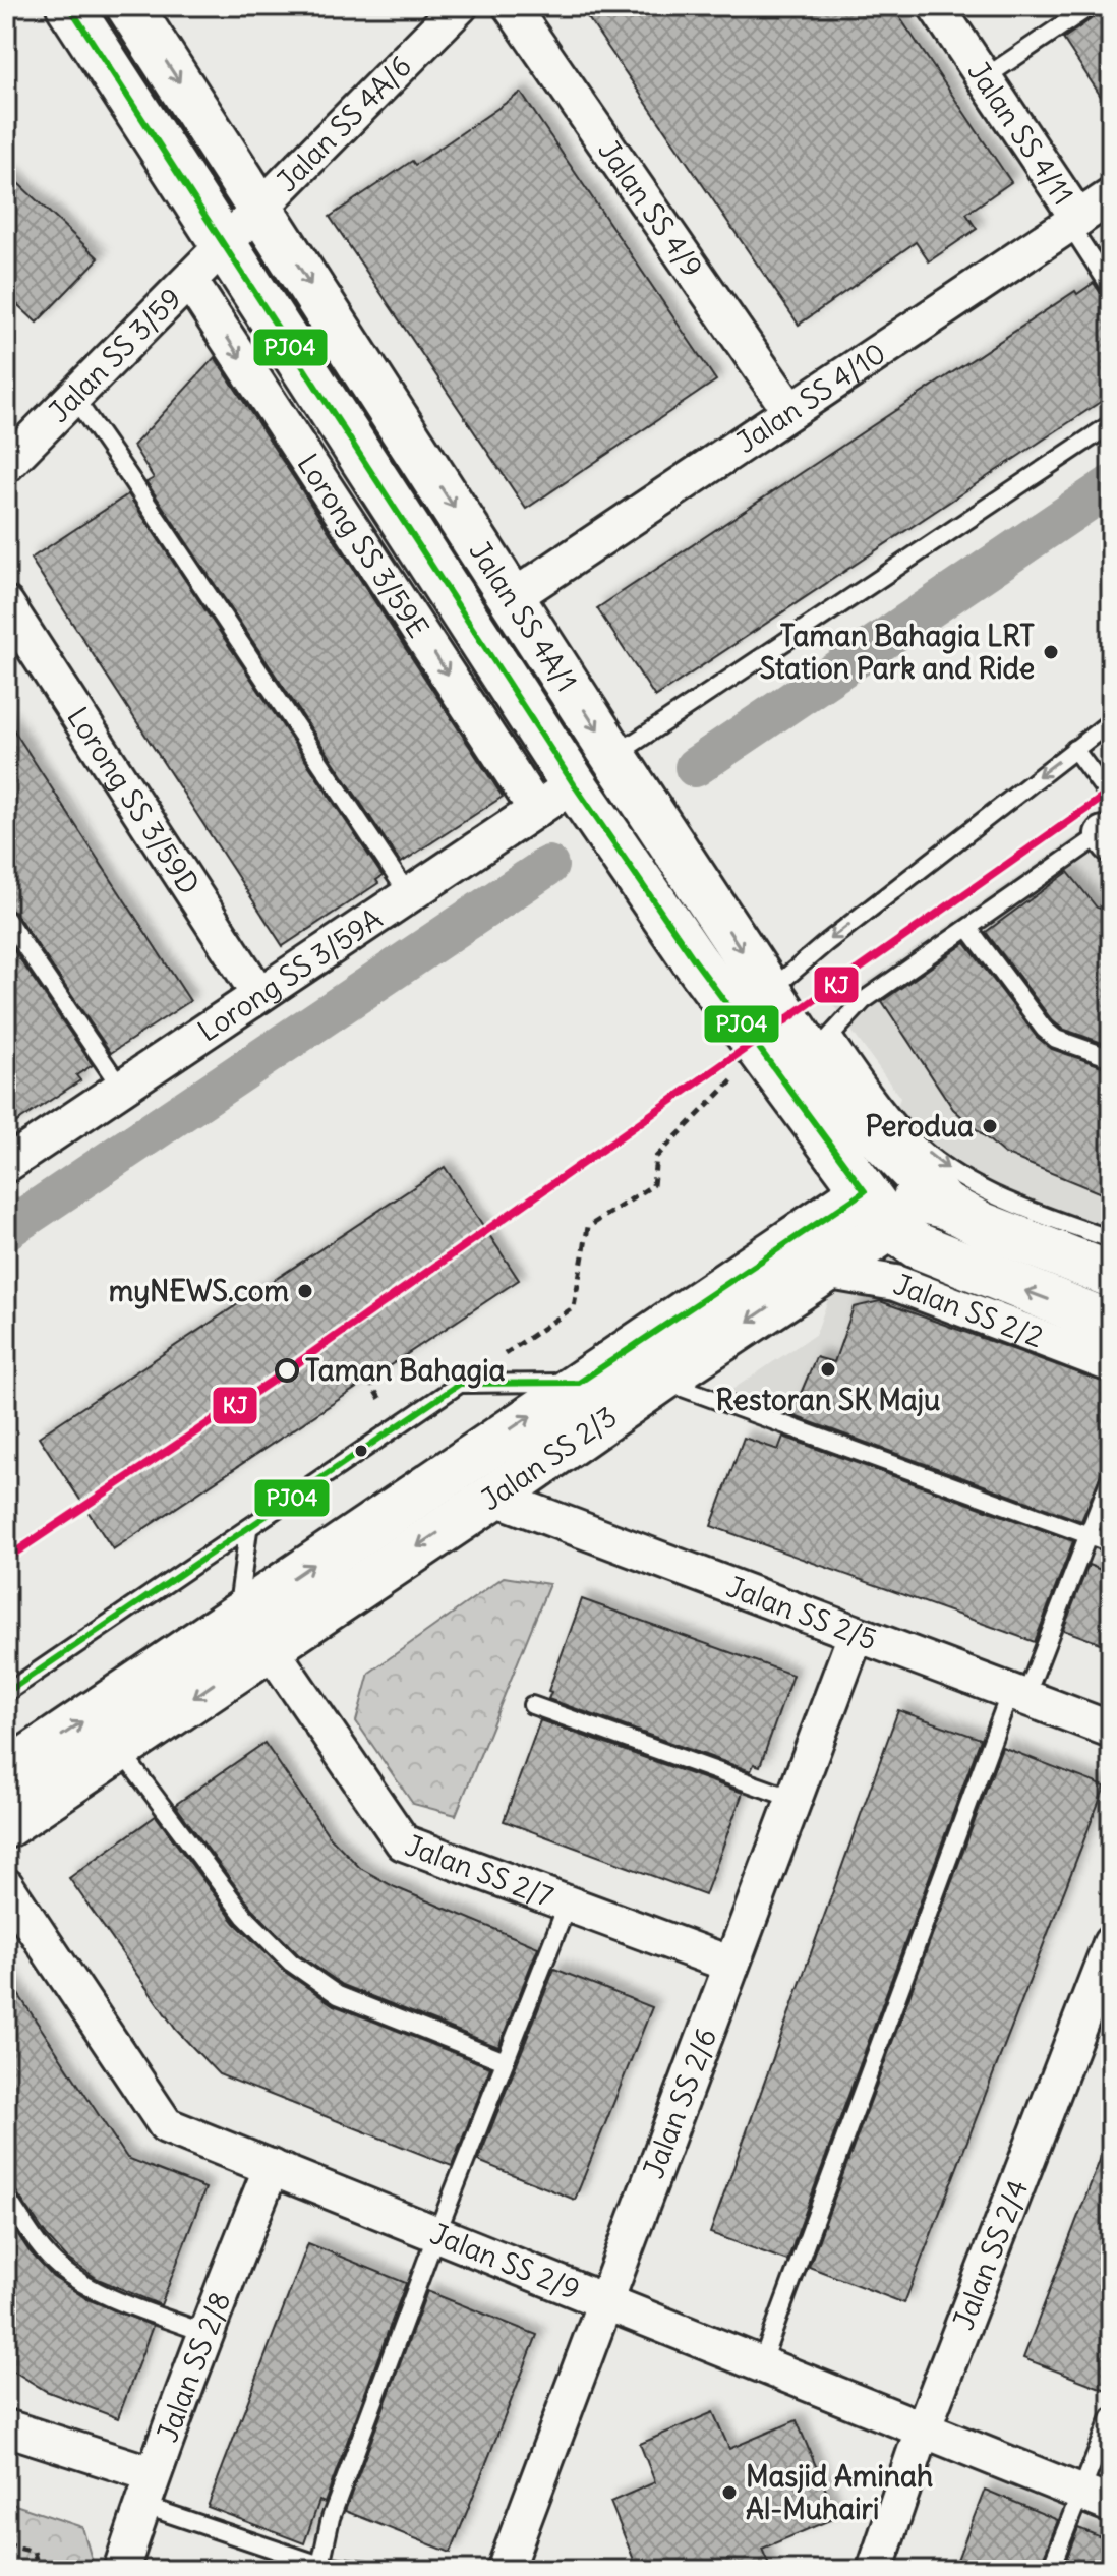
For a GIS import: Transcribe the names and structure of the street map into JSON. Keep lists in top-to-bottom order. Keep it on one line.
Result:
{"streets":{"main road":["Jalan SS 4A/1","Jalan SS 2/3"],"street":["Jalan SS 4A/6","Jalan SS 4/11","Jalan SS 4/9","Jalan SS 3/59","Jalan SS 4/10","Lorong SS 3/59E","Lorong SS 3/59D","Lorong SS 3/59A","Jalan SS 2/2","Jalan SS 2/5","Jalan SS 2/7","Jalan SS 2/6","Jalan SS 2/4","Jalan SS 2/9","Jalan SS 2/8"]},"crossings":[["Jalan SS 4A/6","Jalan SS 3/59"],["Jalan SS 4A/6","Jalan SS 4A/1"],["Jalan SS 4/11","Jalan SS 4/10"],["Jalan SS 4/9","Jalan SS 4/10"],["Jalan SS 3/59","Lorong SS 3/59E"],["Jalan SS 3/59","Jalan SS 4A/1"],["Jalan SS 4/10","Jalan SS 4A/1"],["Lorong SS 3/59E","Lorong SS 3/59A"],["Jalan SS 4A/1","Lorong SS 3/59A"],["Jalan SS 4A/1","Jalan SS 2/3"],["Lorong SS 3/59D","Lorong SS 3/59A"],["Jalan SS 2/2","Jalan SS 2/3"],["Jalan SS 2/3","Jalan SS 2/5"],["Jalan SS 2/3","Jalan SS 2/7"],["Jalan SS 2/5","Jalan SS 2/6"],["Jalan SS 2/7","Jalan SS 2/6"],["Jalan SS 2/6","Jalan SS 2/9"],["Jalan SS 2/4","Jalan SS 2/9"],["Jalan SS 2/9","Jalan SS 2/8"]],"one_way":["Lorong SS 3/59E"],"places":["Taman Bahagia LRT Station Park and Ride","Perodua","myNEWS.com","Restoran SK Maju","Taman Bahagia","Masjid Aminah Al-Muhairi"],"lines":["transit line PJ04","transit line KJ"]}
